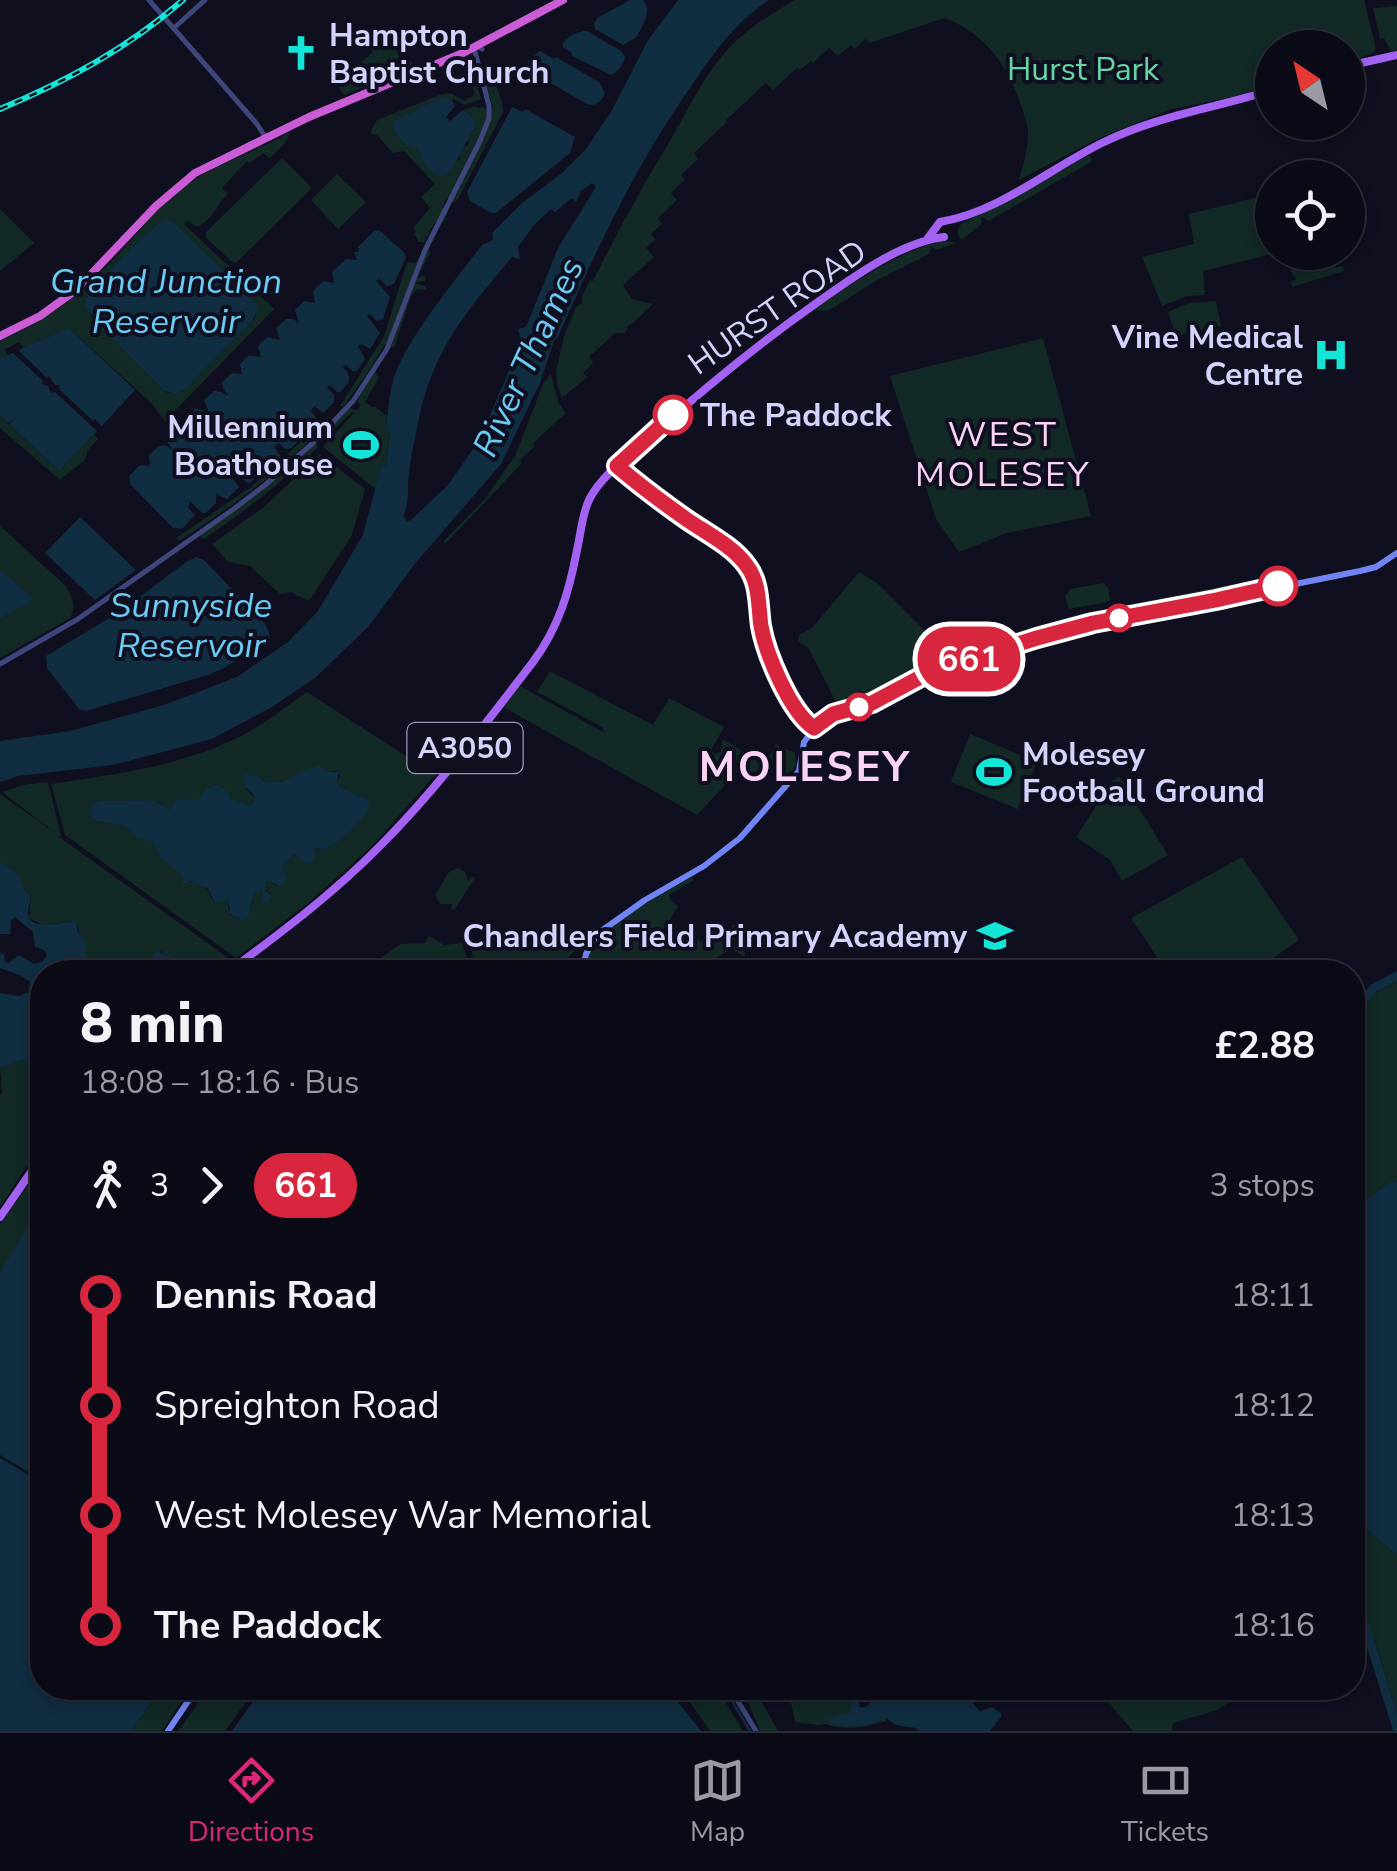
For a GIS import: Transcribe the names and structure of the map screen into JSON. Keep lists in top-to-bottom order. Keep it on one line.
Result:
{"streets":{"main road":["HURST ROAD","A3050"]},"districts":["WEST MOLESEY","MOLESEY"],"water":["Grand Junction Reservoir","River Thames","Sunnyside Reservoir"],"parks":["Hurst Park"],"places":{"church":["Hampton Baptist Church"],"hospital":["Vine Medical Centre"],"other":["The Paddock"],"sports":["Millennium Boathouse","Molesey Football Ground"],"school or university":["Chandlers Field Primary Academy"]},"lines":["bus line 661"],"north":"top left","page":{"on_map":"661","heading":["8 min","18:08 – 18:16 · Bus","£2.88"],"legs":["3","661","3 stops"],"list":[{"name":"Dennis Road","value":"18:11"},{"name":"Spreighton Road","value":"18:12"},{"name":"West Molesey War Memorial","value":"18:13"},{"name":"The Paddock","value":"18:16"}],"tabs":["Directions","Map","Tickets"]}}
